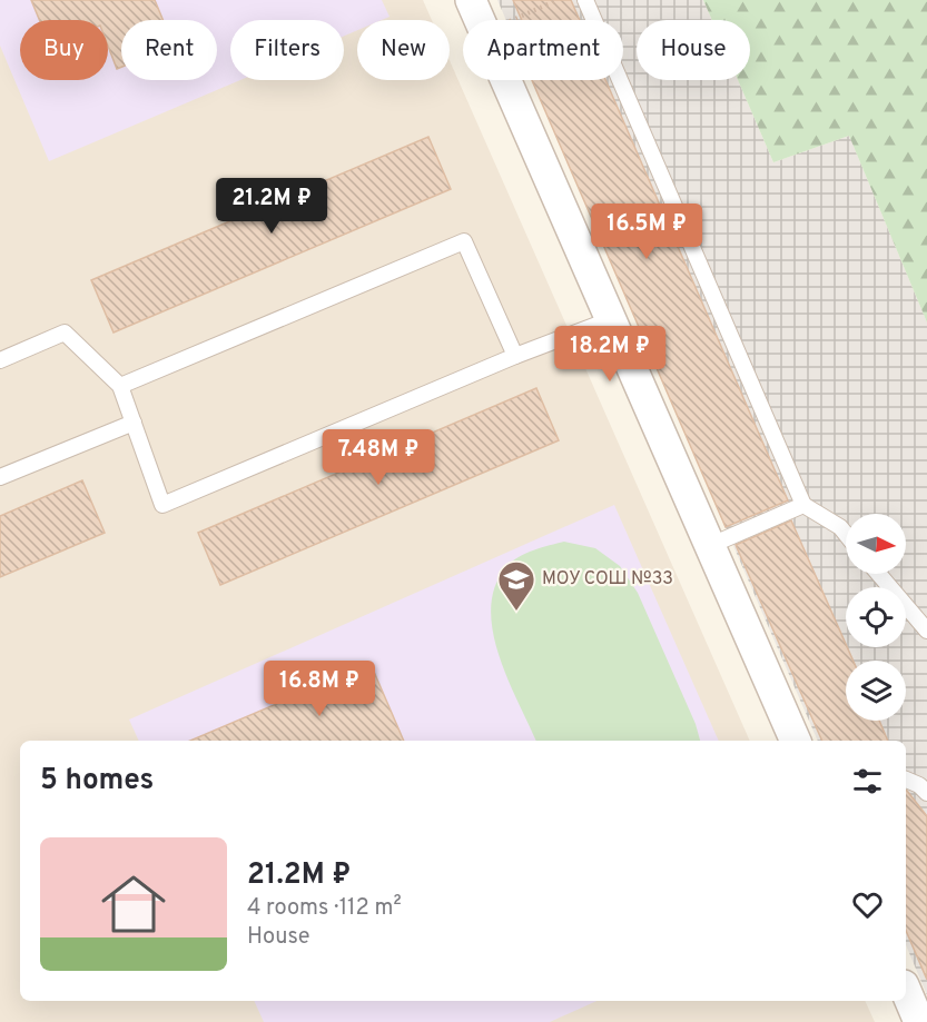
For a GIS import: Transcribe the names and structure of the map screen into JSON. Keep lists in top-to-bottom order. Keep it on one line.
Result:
{"places":{"school or university":["МОУ СОШ №33"]},"north":"right","page":{"chip":["Buy","Rent","Filters","New","Apartment","House"],"price":["21.2M ₽","16.5M ₽","18.2M ₽","7.48M ₽","16.8M ₽"],"heading":"5 homes","list":[{"name":"21.2M ₽","note":"4 rooms · 112 m² · House"}]}}
